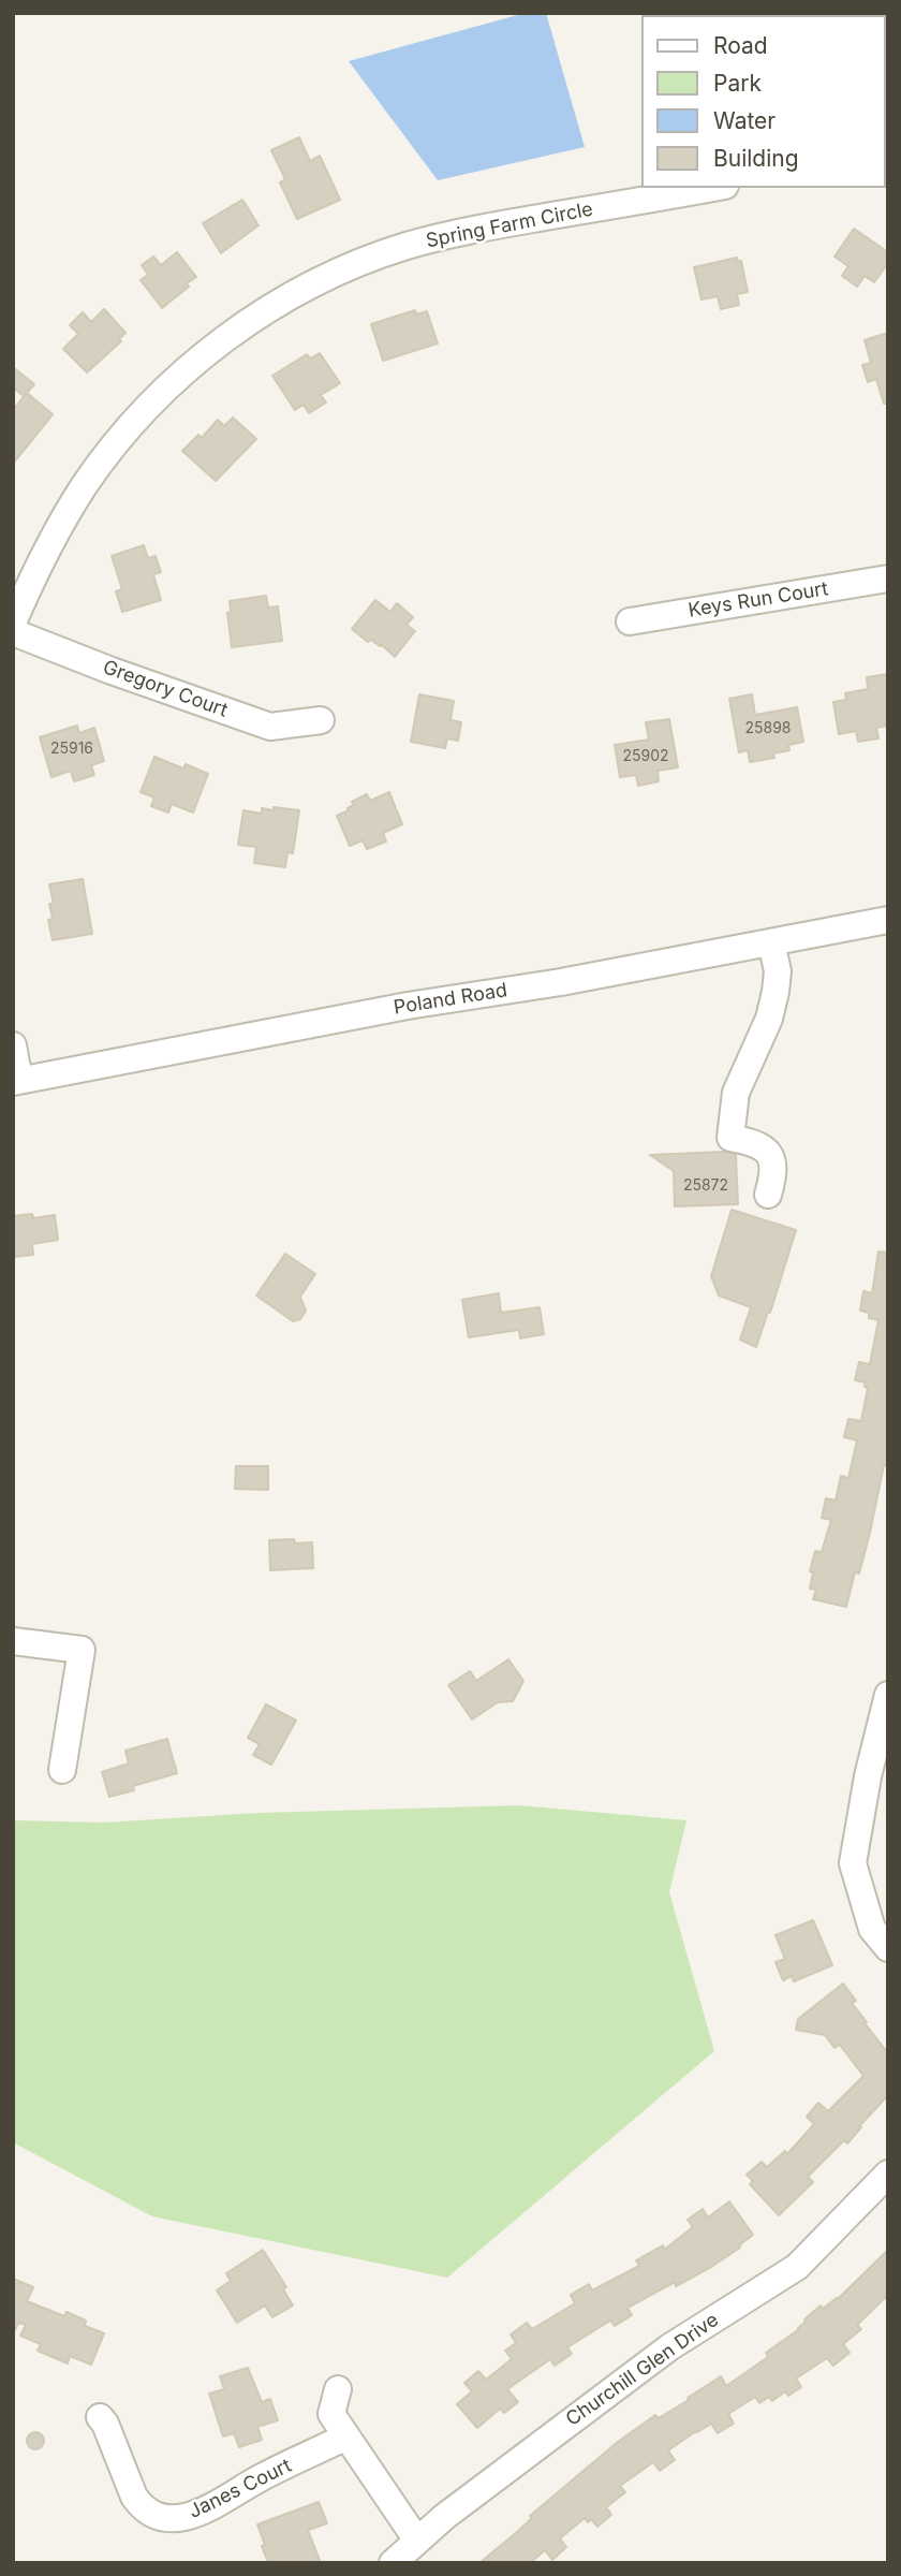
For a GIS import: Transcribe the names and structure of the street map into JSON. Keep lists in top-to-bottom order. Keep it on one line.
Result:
{"streets":{"street":["Spring Farm Circle","Keys Run Court","Gregory Court","Poland Road","Churchill Glen Drive","Janes Court"]},"house_numbers":["25898","25916","25902","25872"],"legend":["Road","Park","Water","Building"]}
